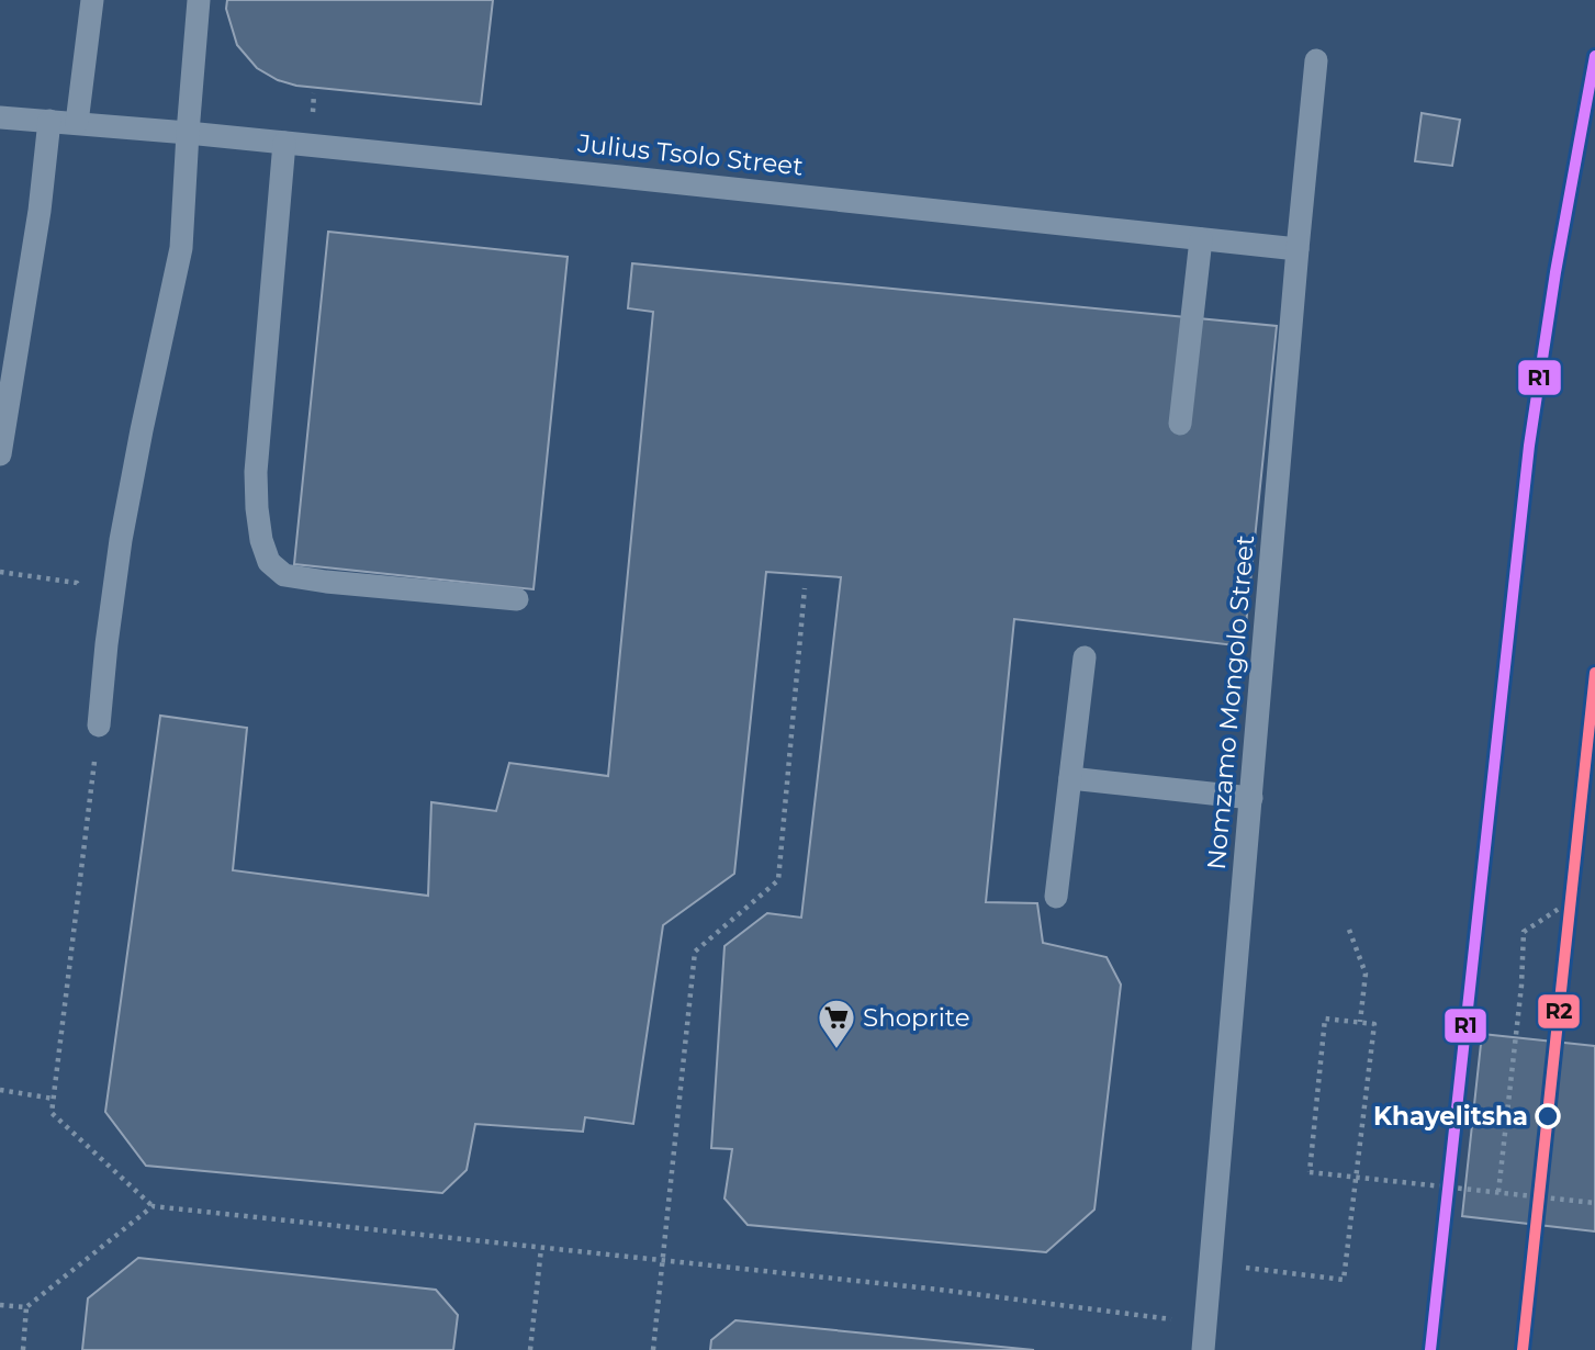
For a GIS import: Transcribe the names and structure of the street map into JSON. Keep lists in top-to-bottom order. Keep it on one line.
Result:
{"streets":{"lane":["Julius Tsolo Street","Nomzamo Mongolo Street"]},"crossings":[["Julius Tsolo Street","Nomzamo Mongolo Street"]],"places":{"supermarket":["Shoprite"],"other":["Khayelitsha"]},"lines":["transit line R1","transit line R2"]}
